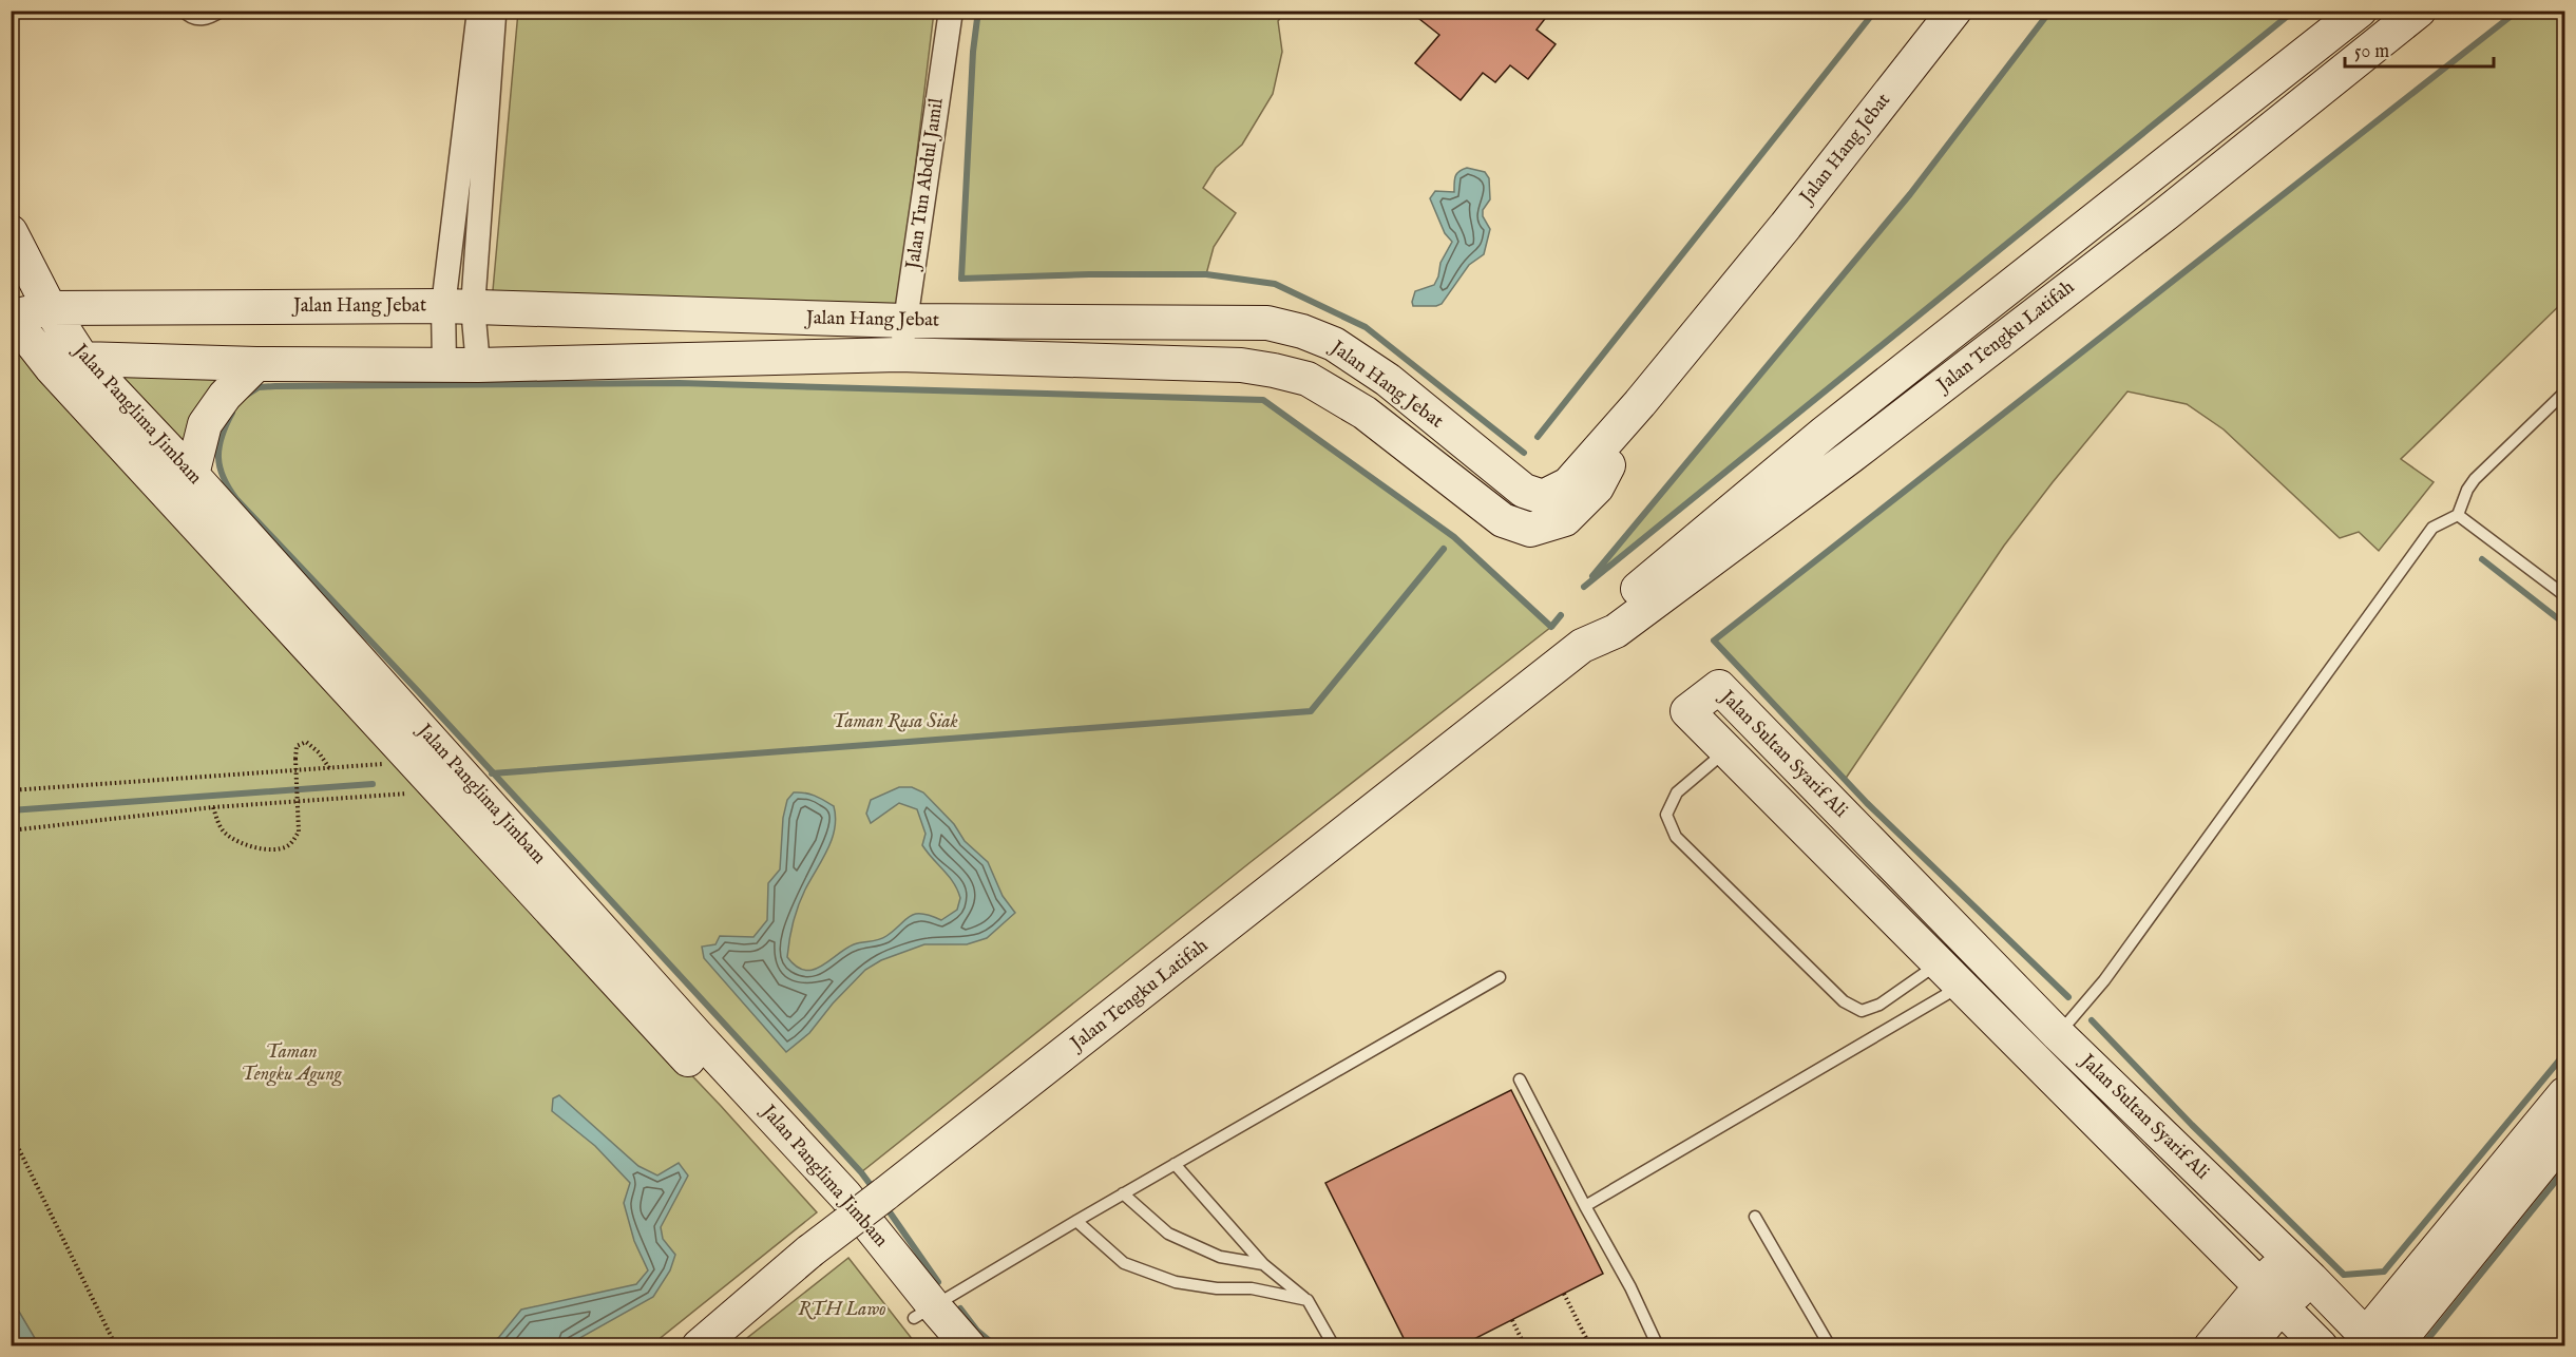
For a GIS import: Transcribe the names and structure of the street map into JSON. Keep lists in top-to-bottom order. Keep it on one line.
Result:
{"streets":{"street":["Jalan Hang Jebat","Jalan Tun Abdul Jamil","Jalan Tengku Latifah","Jalan Panglima Jimbam","Jalan Sultan Syarif Ali"]},"crossings":[["Jalan Hang Jebat","Jalan Tun Abdul Jamil"],["Jalan Hang Jebat","Jalan Panglima Jimbam"]],"parks":["Taman Rusa Siak","Taman Tengku Agung","RTH Lawo"],"scale_bar":"50 m"}
